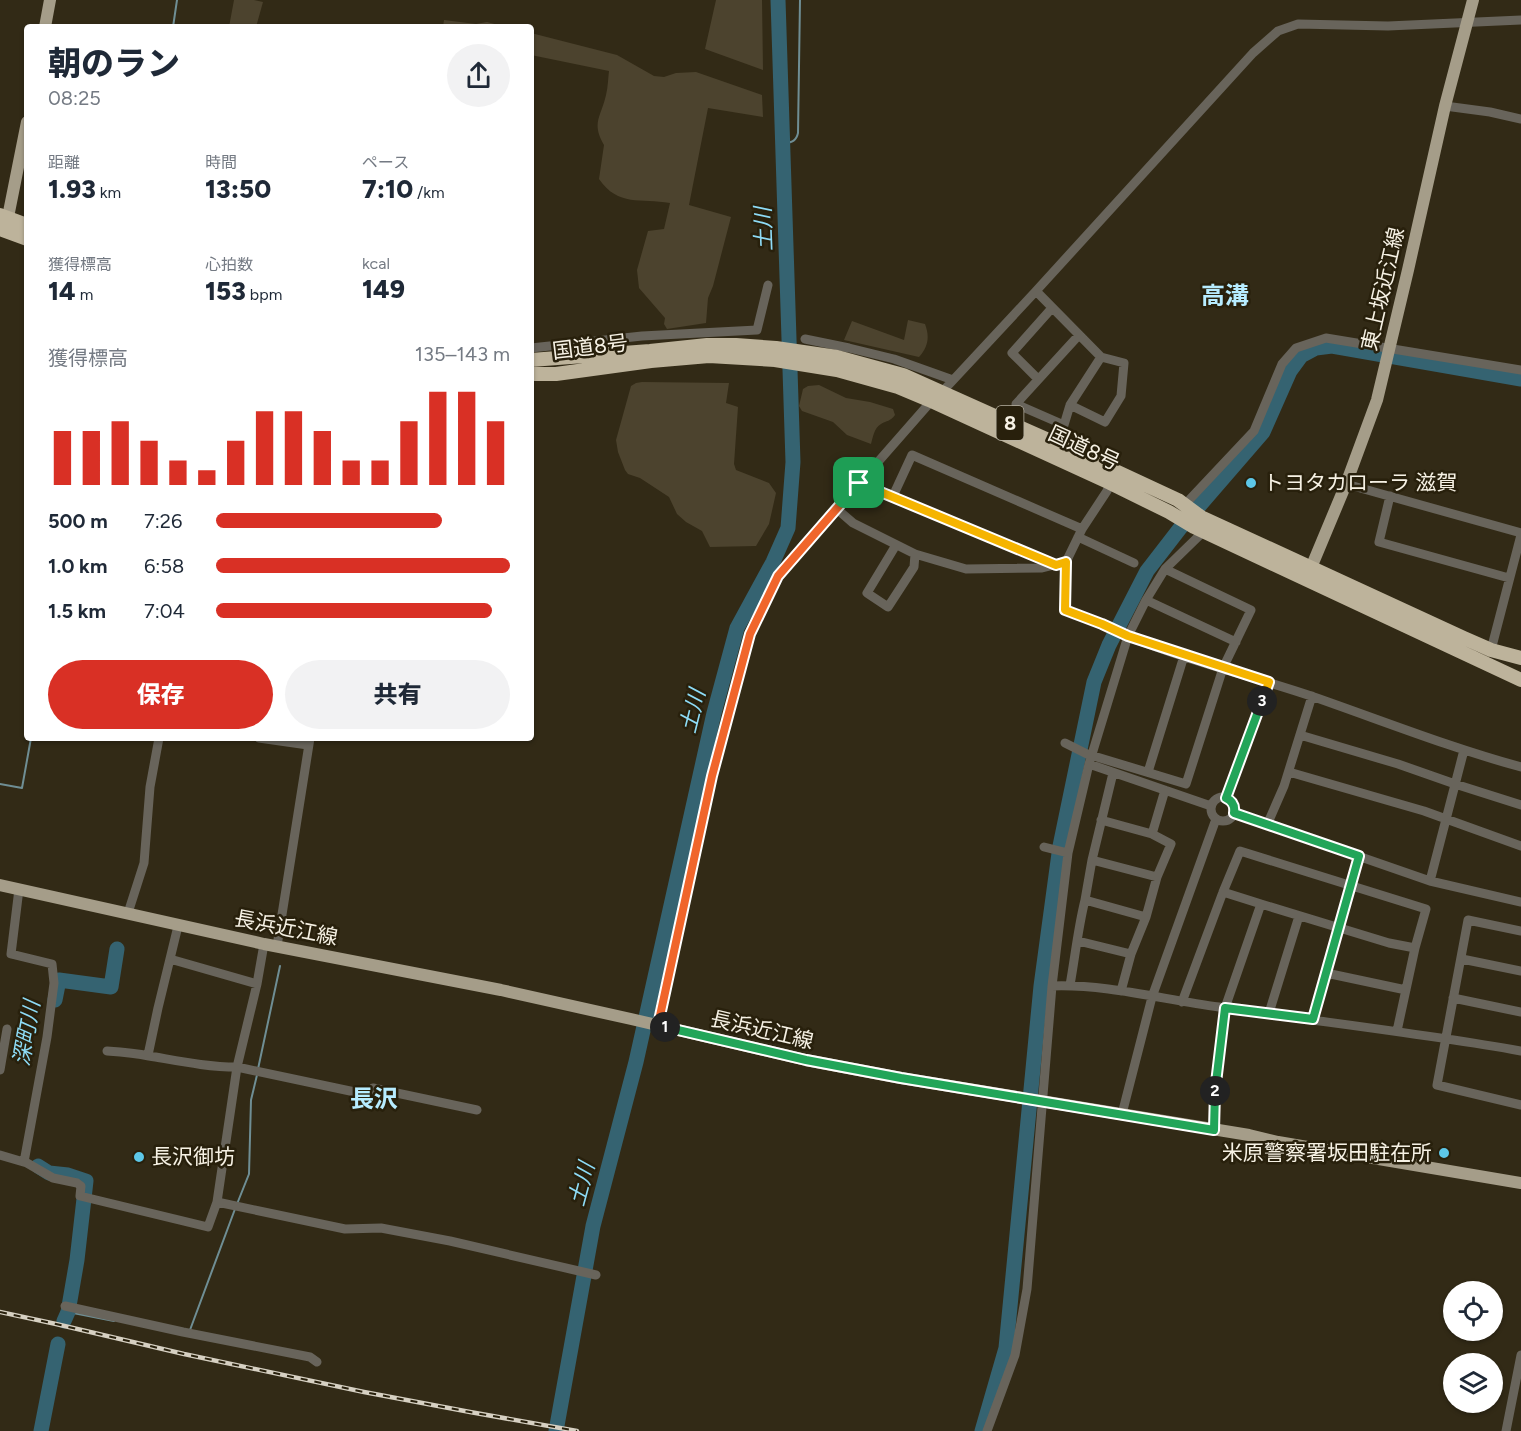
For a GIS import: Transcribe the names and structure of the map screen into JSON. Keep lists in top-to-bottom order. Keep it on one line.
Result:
{"streets":{"highway":["国道8号","8"],"main road":["東上坂近江線","長浜近江線"]},"crossings":[["東上坂近江線","国道8号"]],"districts":["高溝","長沢"],"water":["土川","深町川"],"places":["トヨタカローラ 滋賀","米原警察署坂田駐在所","長沢御坊"],"page":{"heading":["朝のラン","08:25"],"stats":[["距離","1.93 km"],["時間","13:50"],["ペース","7:10 /km"],["獲得標高","14 m"],["心拍数","153 bpm"],["kcal","149"]],"chart":["獲得標高","135–143 m"],"list":[{"name":"500 m","note":"7:26"},{"name":"1.0 km","note":"6:58"},{"name":"1.5 km","note":"7:04"}],"buttons":["保存","共有"],"pins":["3","1","2"]}}
